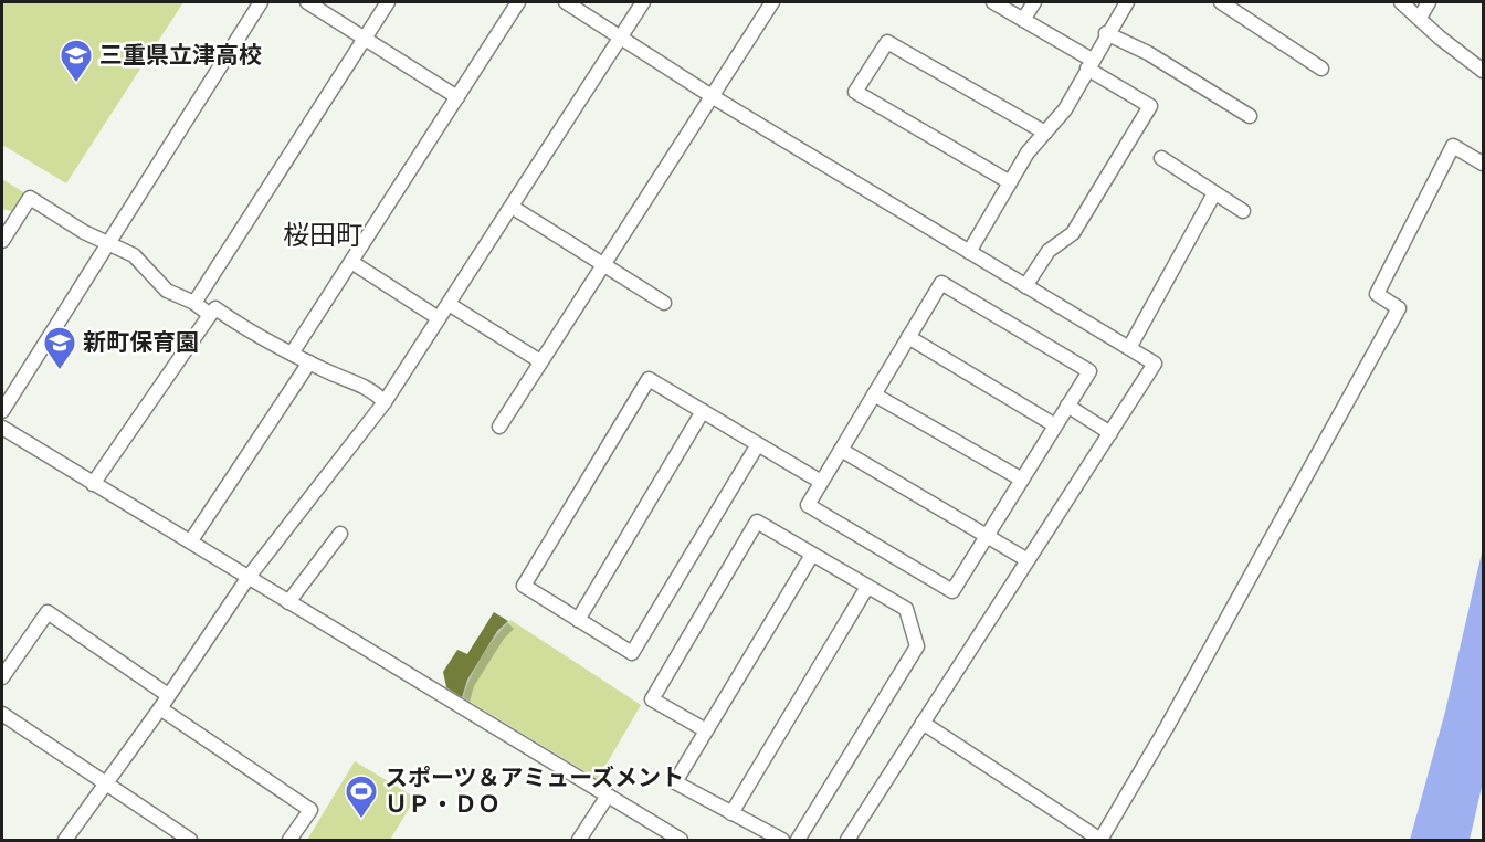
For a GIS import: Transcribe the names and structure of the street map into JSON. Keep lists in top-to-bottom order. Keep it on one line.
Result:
{"districts":["桜田町"],"places":{"school or university":["三重県立津高校","新町保育園"],"sports":["スポーツ＆アミューズメント ＵＰ・ＤＯ"]}}
